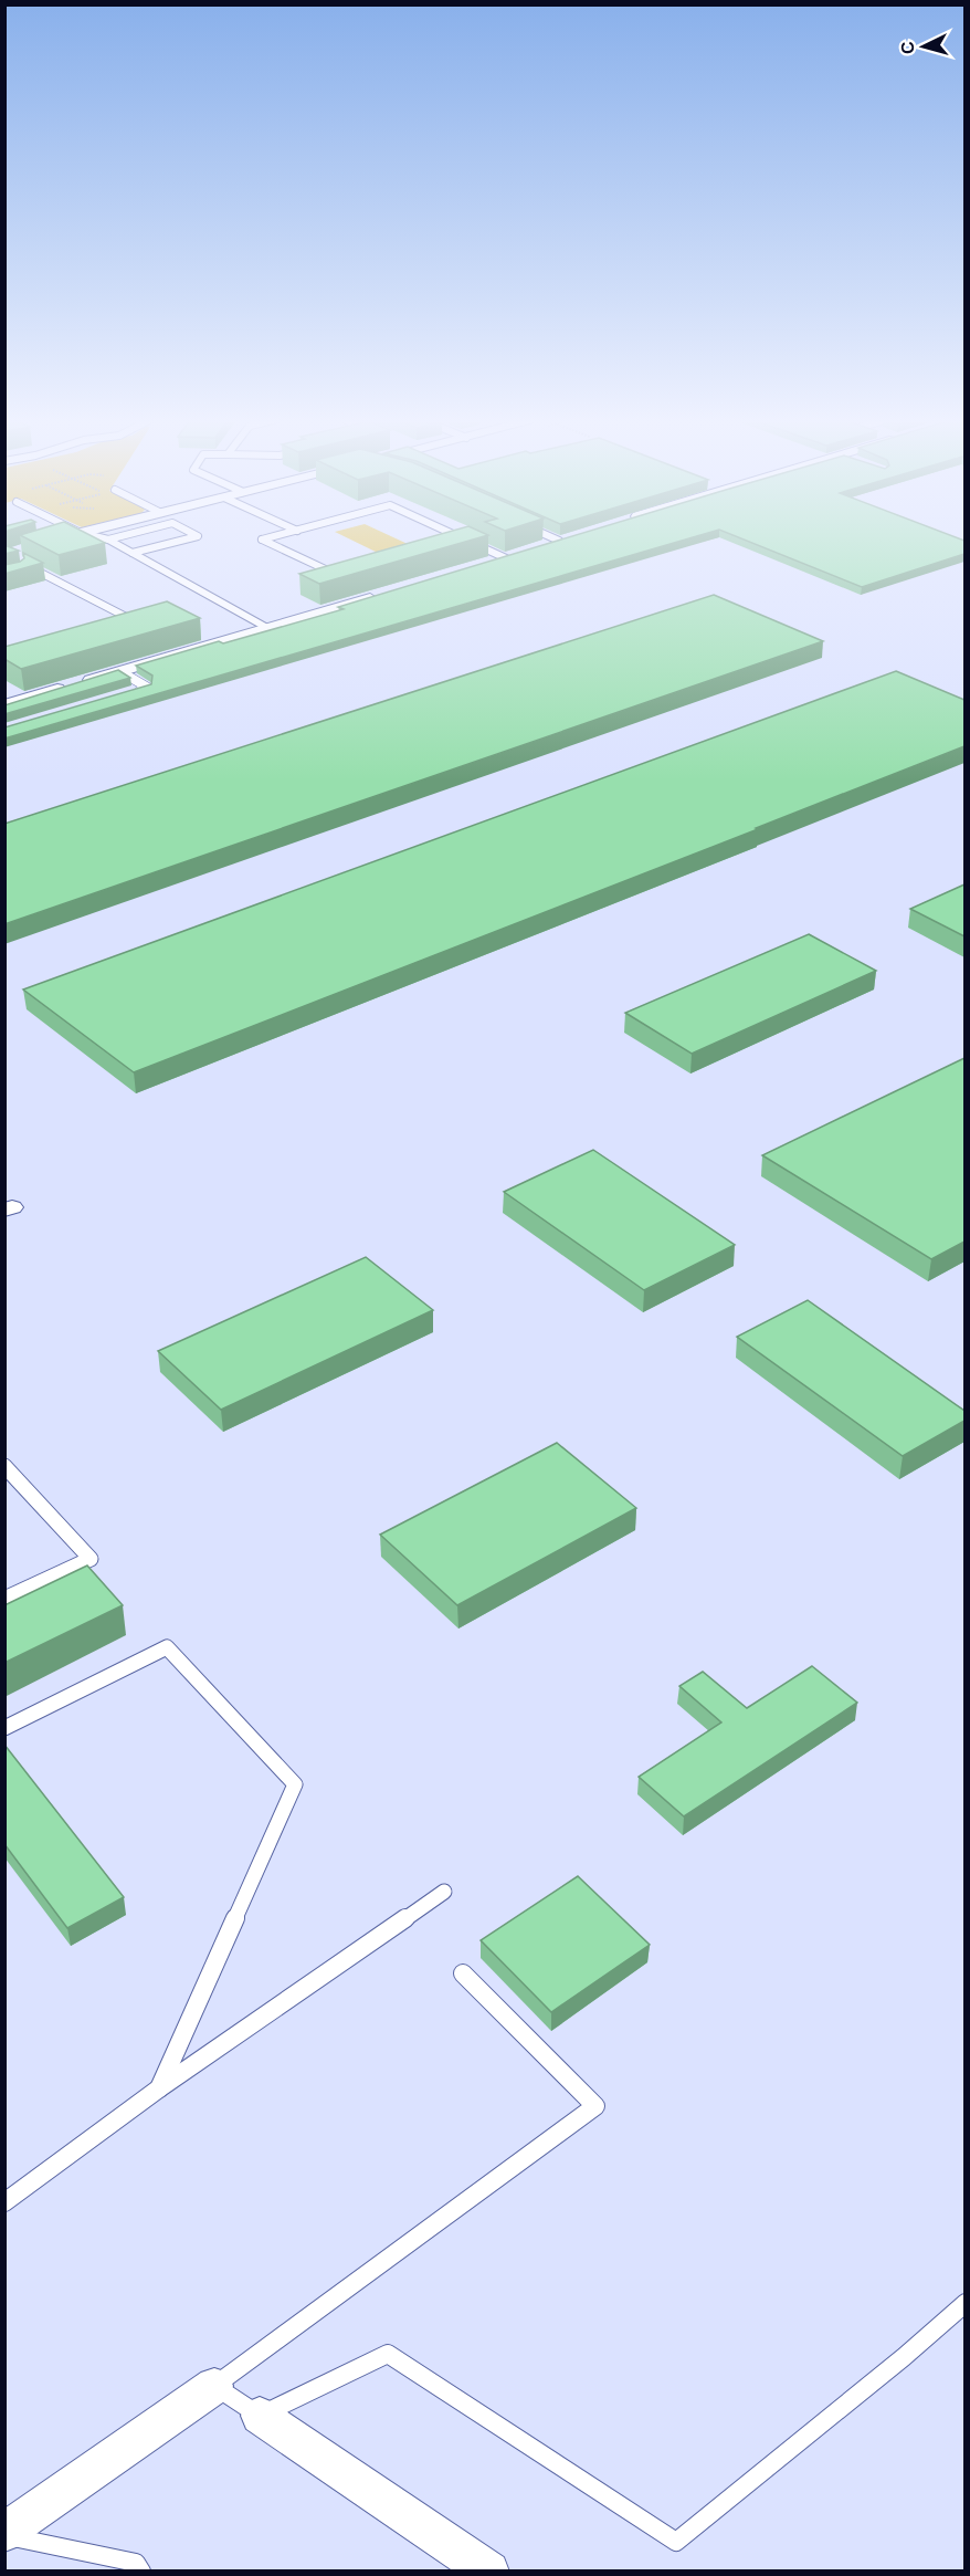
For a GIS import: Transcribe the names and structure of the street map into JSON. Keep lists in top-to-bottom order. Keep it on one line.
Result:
{"north":"left"}
